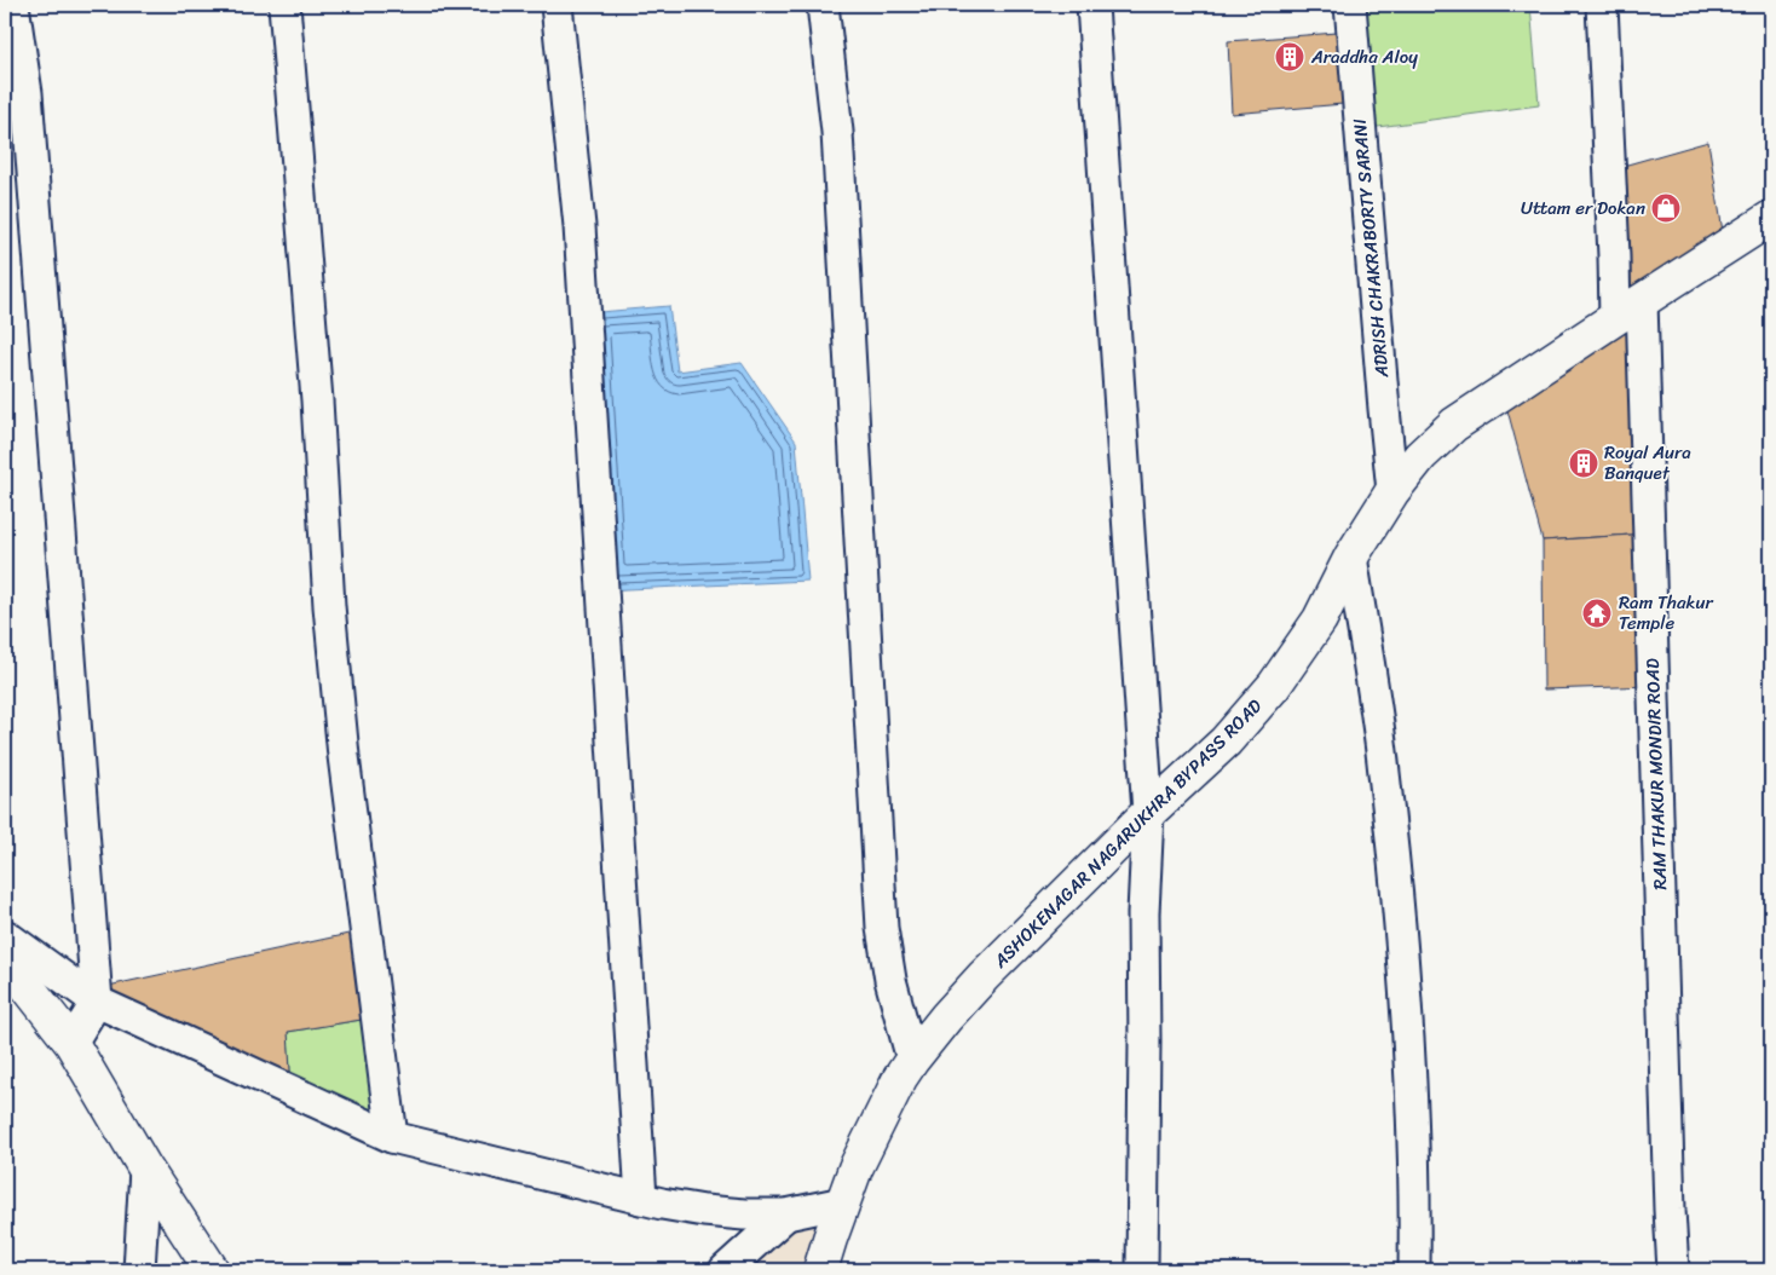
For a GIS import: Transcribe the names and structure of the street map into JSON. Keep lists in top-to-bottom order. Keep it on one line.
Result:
{"streets":{"main road":["ASHOKENAGAR NAGARUKHRA BYPASS ROAD"],"street":["ADRISH CHAKRABORTY SARANI","RAM THAKUR MONDIR ROAD"]},"crossings":[["ADRISH CHAKRABORTY SARANI","ASHOKENAGAR NAGARUKHRA BYPASS ROAD"],["RAM THAKUR MONDIR ROAD","ASHOKENAGAR NAGARUKHRA BYPASS ROAD"]],"places":{"building":["Araddha Aloy","Royal Aura Banquet"],"shop":["Uttam er Dokan"],"temple":["Ram Thakur Temple"]}}
